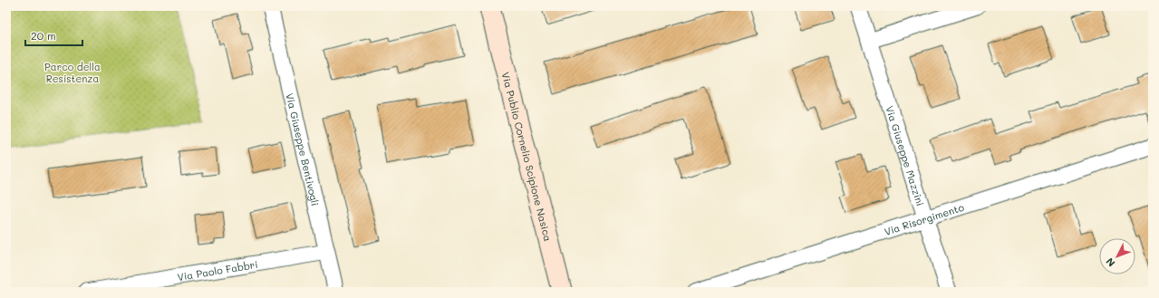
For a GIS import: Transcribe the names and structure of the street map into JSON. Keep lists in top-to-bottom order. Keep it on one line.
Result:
{"streets":{"street":["Via Giuseppe Bentivogli","Via Giuseppe Mazzini","Via Publio Cornelio Scipione Nasica","Via Risorgimento","Via Paolo Fabbri"]},"crossings":[["Via Giuseppe Bentivogli","Via Paolo Fabbri"],["Via Giuseppe Mazzini","Via Risorgimento"]],"parks":["Parco della Resistenza"],"scale_bar":"20 m","north":"bottom left"}
